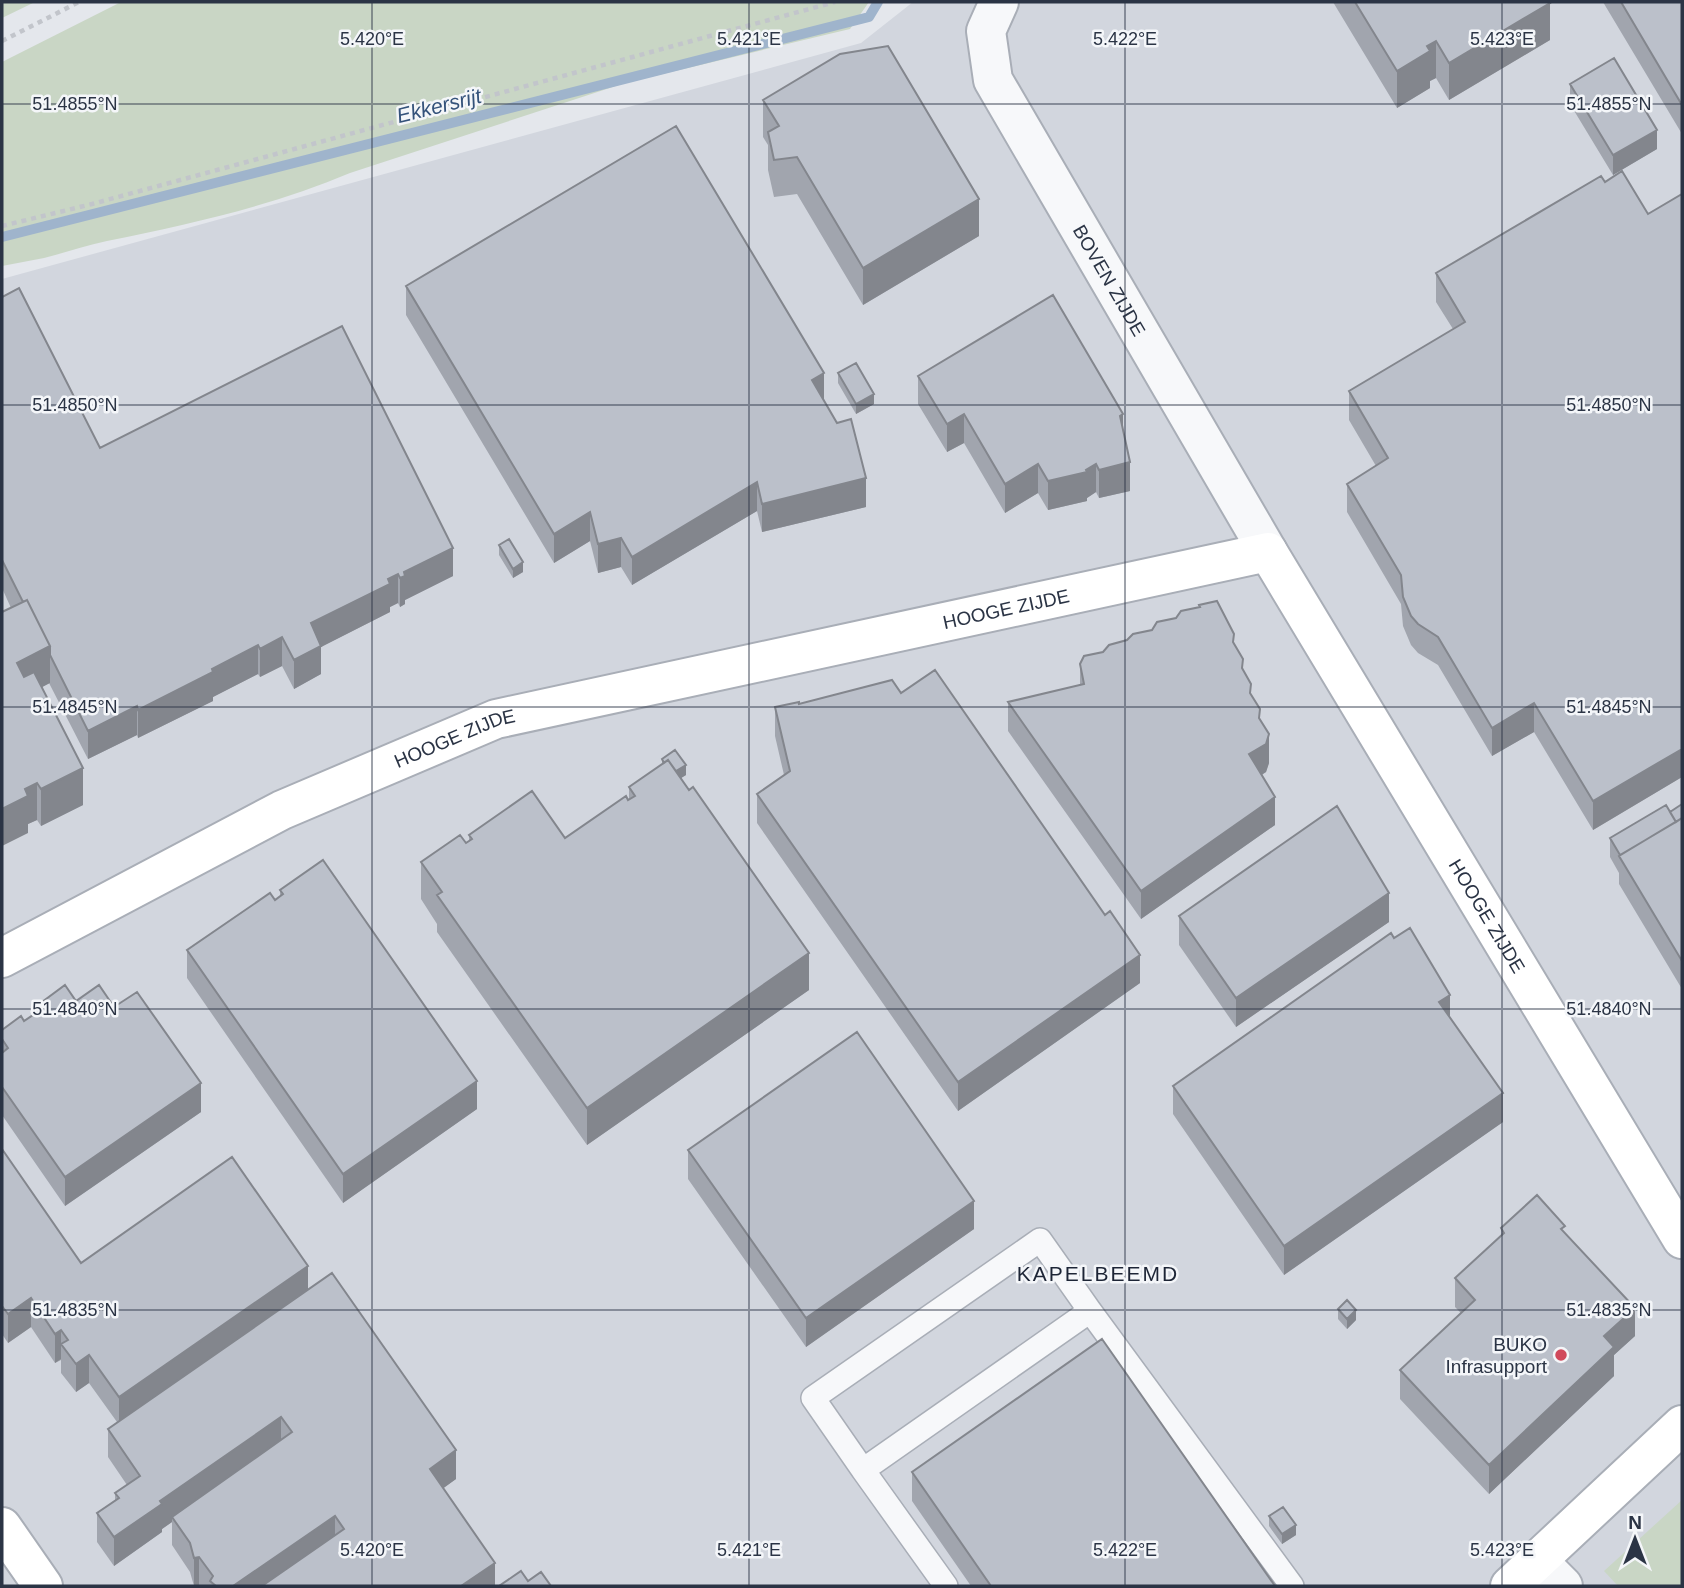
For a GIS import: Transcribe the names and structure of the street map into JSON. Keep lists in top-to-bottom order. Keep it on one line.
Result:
{"streets":{"street":["BOVEN ZIJDE","HOOGE ZIJDE"]},"crossings":[["BOVEN ZIJDE","HOOGE ZIJDE"]],"districts":["KAPELBEEMD"],"water":["Ekkersrijt"],"places":["BUKO Infrasupport"],"north":"top","coordinates":["5.420°E","5.421°E","5.422°E","5.423°E","51.4855°N","51.4850°N","51.4845°N","51.4840°N","51.4835°N"]}
